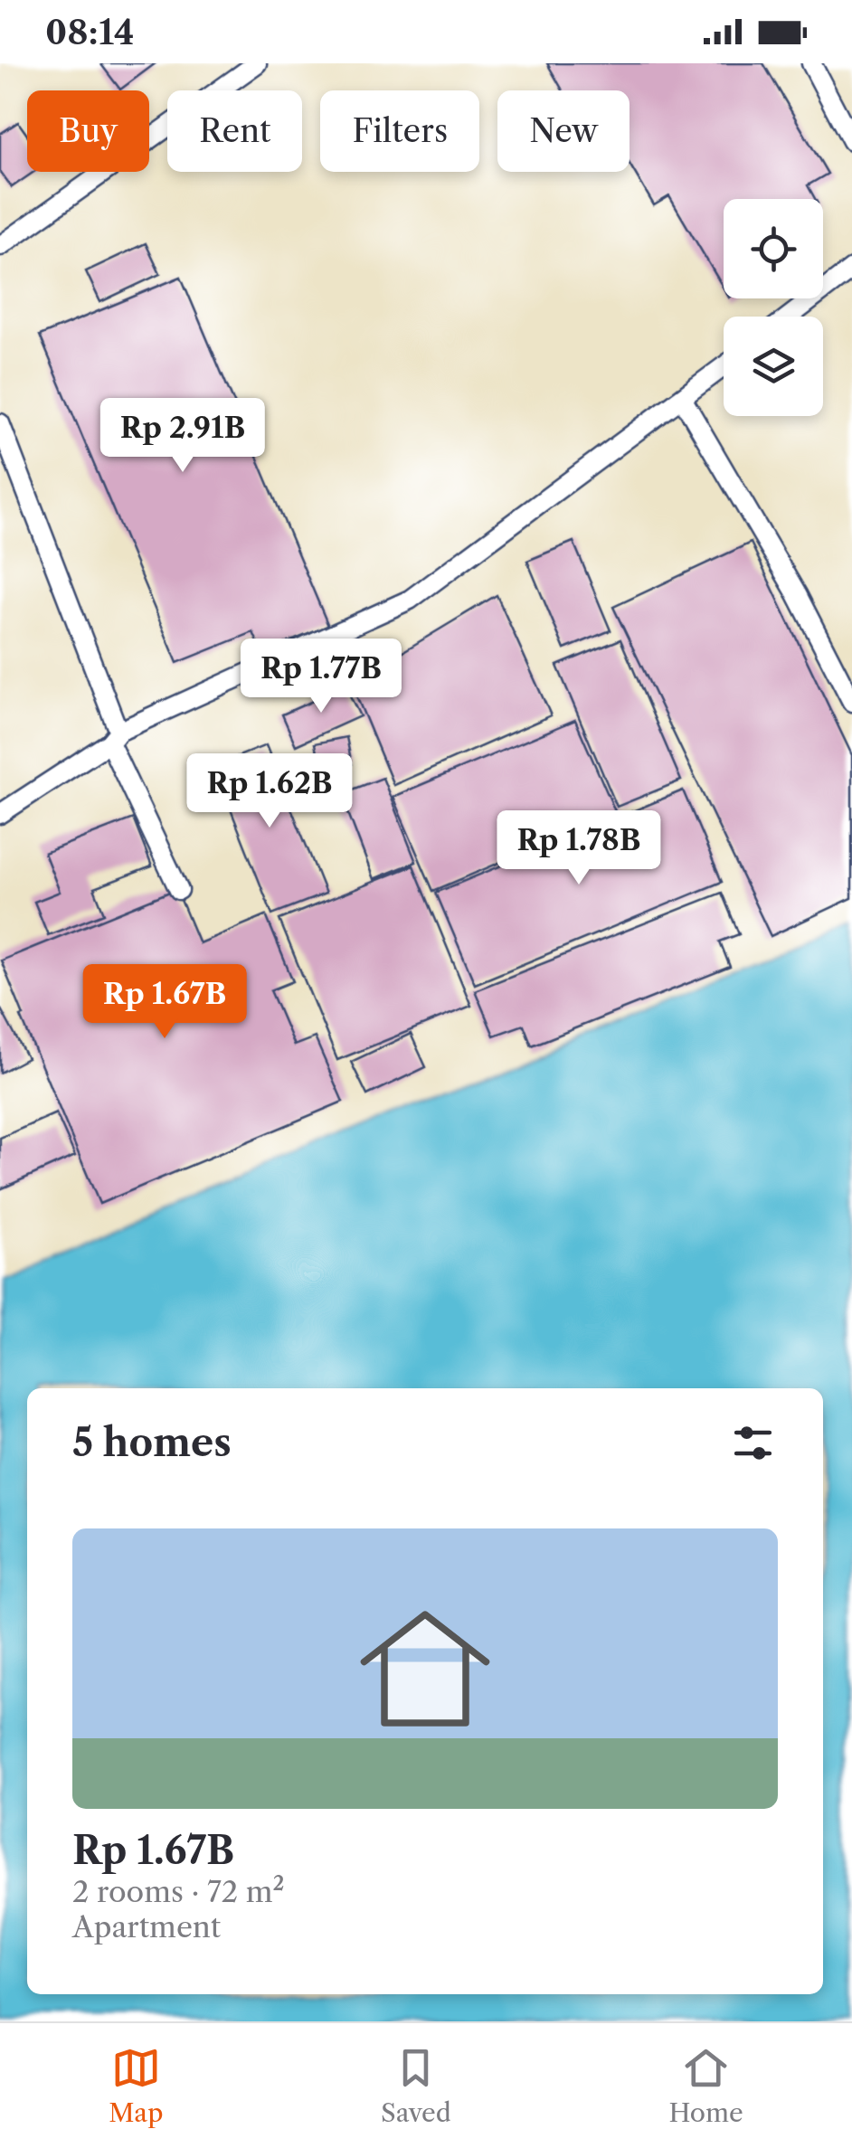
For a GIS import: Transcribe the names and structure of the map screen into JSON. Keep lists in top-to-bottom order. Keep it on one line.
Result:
{"page":{"status":"08:14","chip":["Buy","Rent","Filters","New"],"price":["Rp 2.91B","Rp 1.77B","Rp 1.62B","Rp 1.78B","Rp 1.67B"],"heading":"5 homes","list":[{"name":"Rp 1.67B","note":"2 rooms · 72 m² · Apartment"}],"tabs":["Map","Saved","Home"]}}
